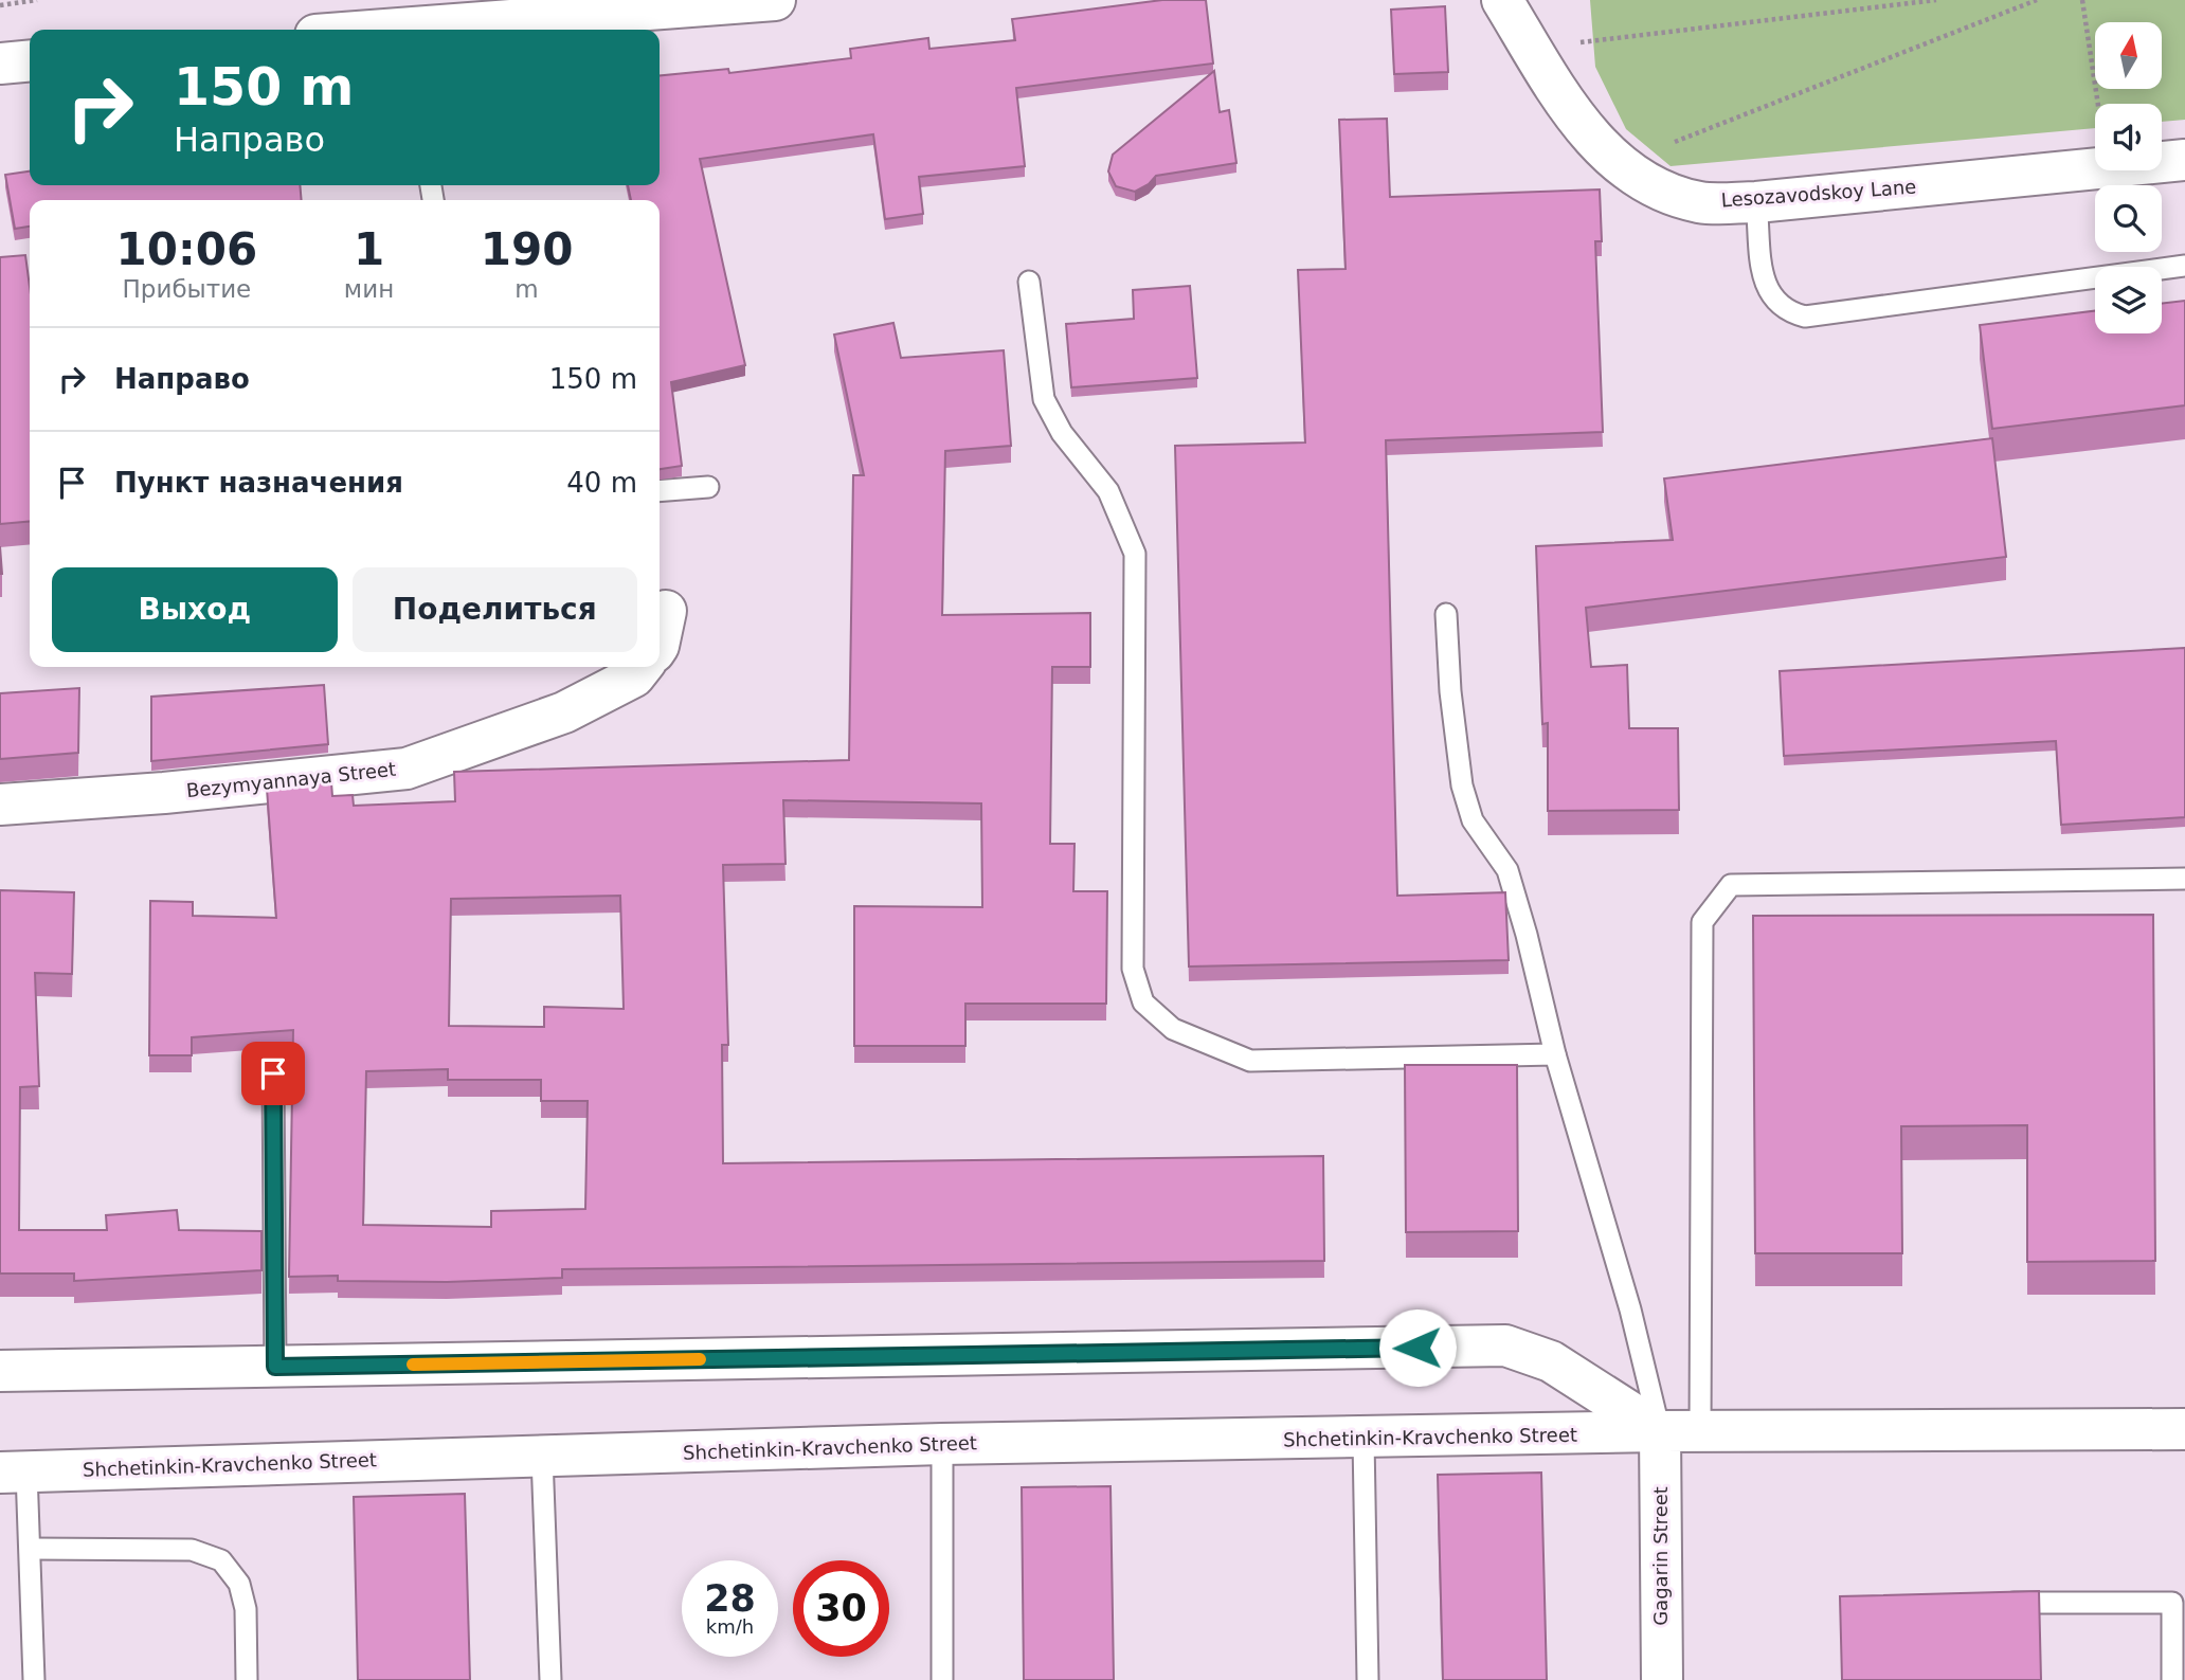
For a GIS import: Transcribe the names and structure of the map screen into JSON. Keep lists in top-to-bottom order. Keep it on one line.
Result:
{"streets":{"street":["Lesozavodskoy Lane","Bezymyannaya Street","Shchetinkin-Kravchenko Street","Gagarin Street"]},"crossings":[["Shchetinkin-Kravchenko Street","Gagarin Street"]],"north":"top","page":{"turn":["150 m","Направо"],"eta":["10:06","Прибытие","1","мин","190","m"],"list":[{"name":"Направо","value":"150 m"},{"name":"Пункт назначения","value":"40 m"}],"buttons":["Выход","Поделиться"],"speed":"28 km/h","limit":"30"}}
